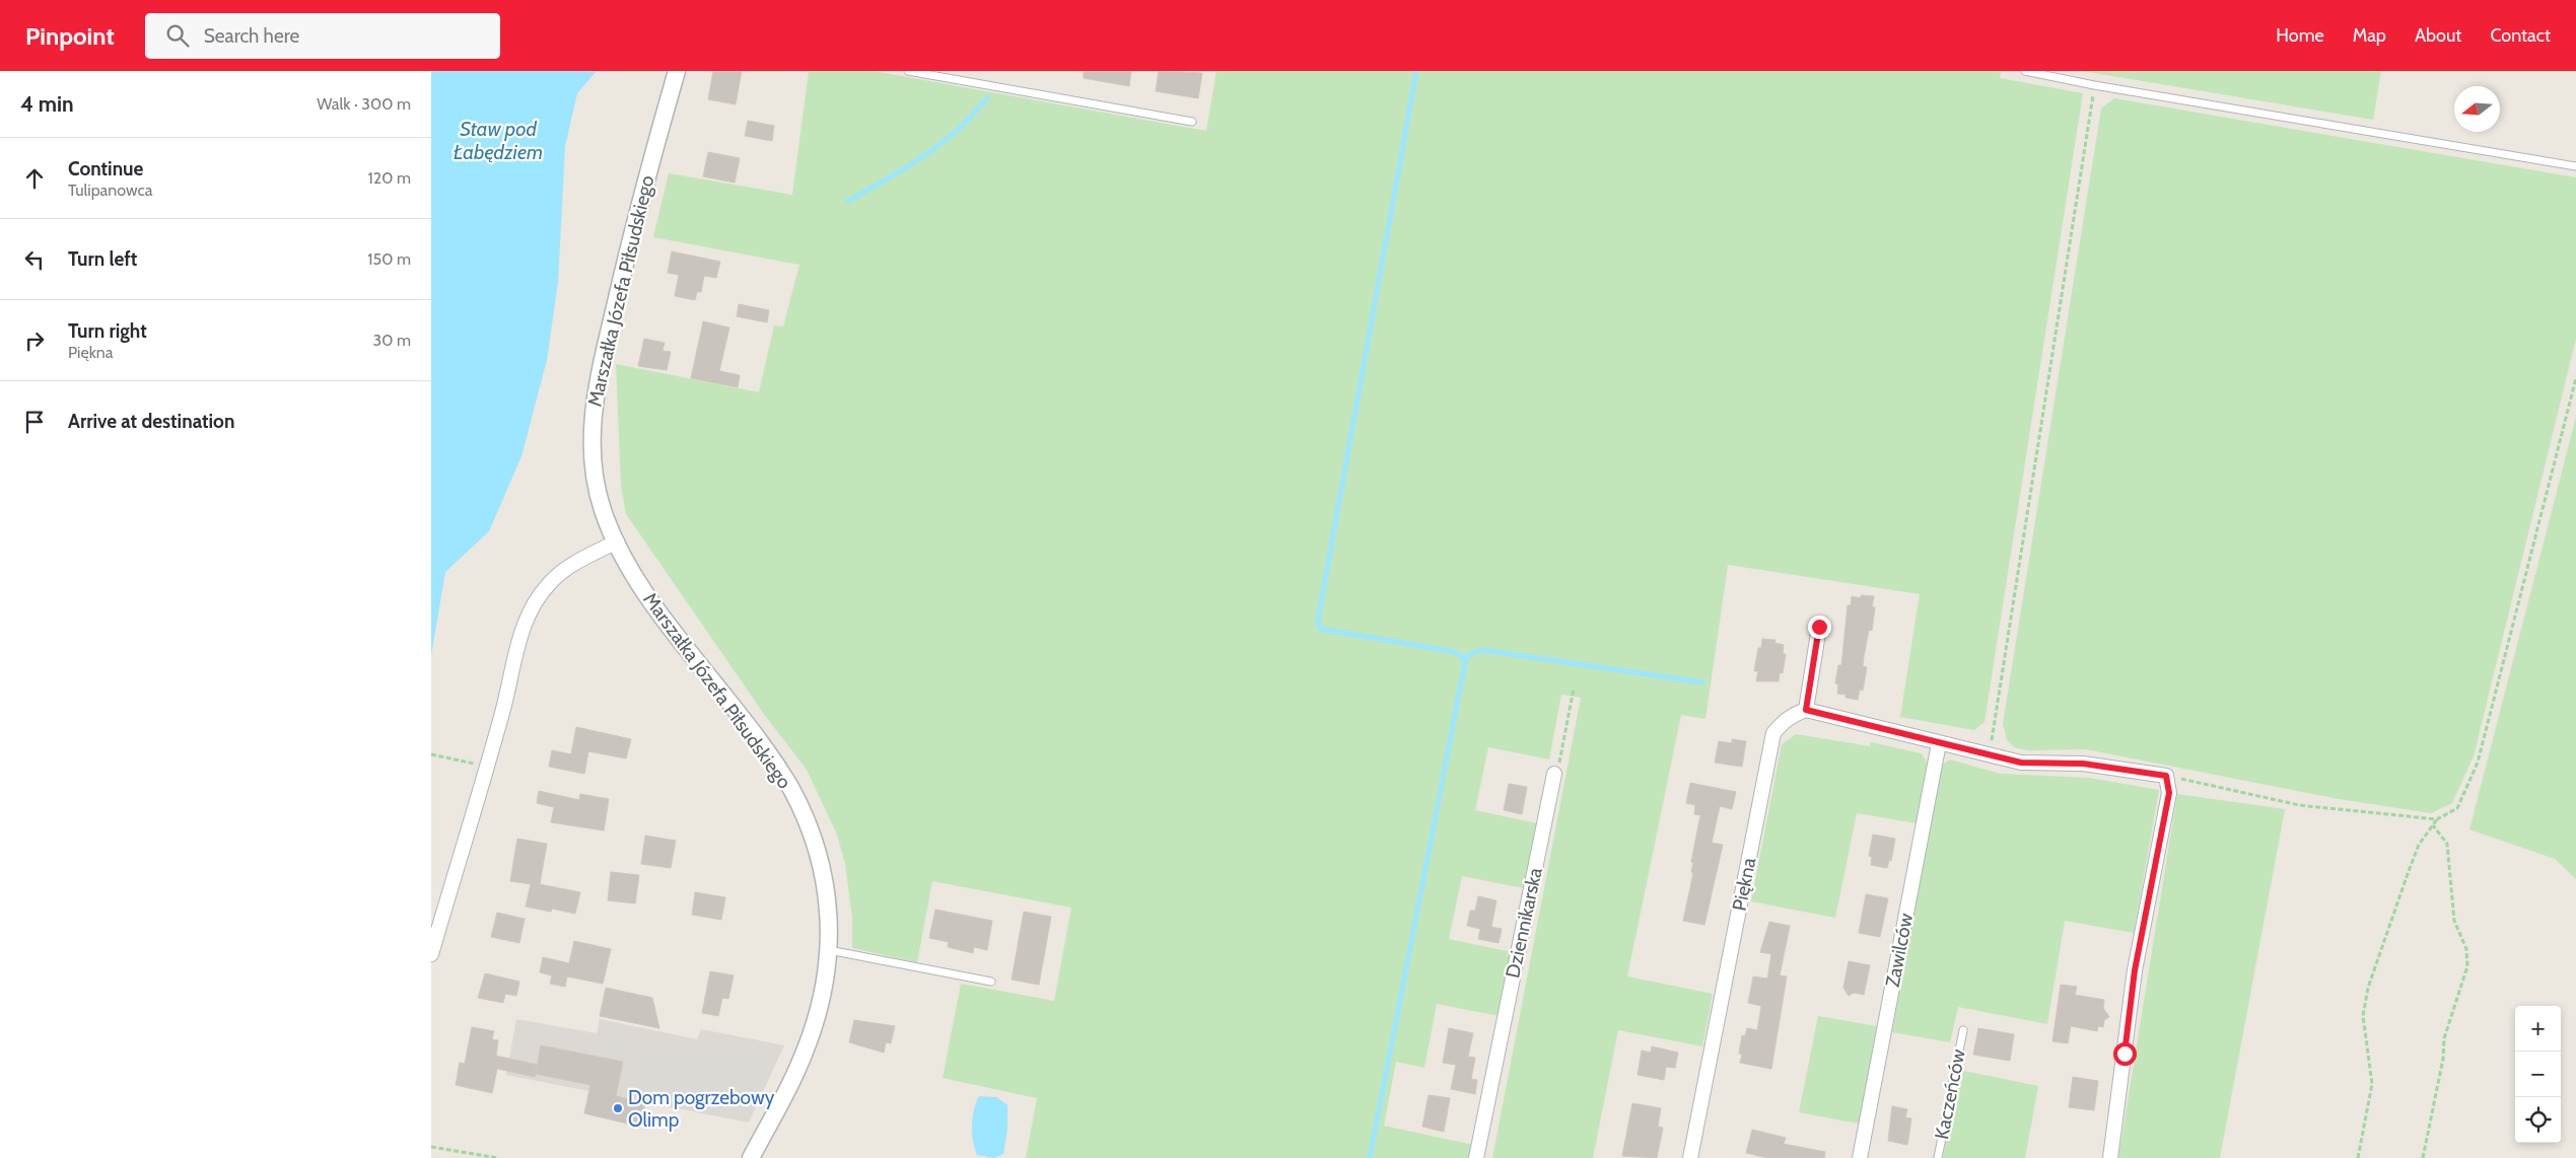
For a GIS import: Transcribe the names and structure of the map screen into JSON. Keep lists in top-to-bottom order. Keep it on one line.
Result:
{"streets":{"street":["Marszałka Józefa Piłsudskiego","Piękna","Dziennikarska","Zawilców"],"lane":["Kaczeńców"]},"water":["Staw pod Łabędziem"],"places":["Dom pogrzebowy Olimp"],"north":"left","page":{"header":"Pinpoint","search":"Search here","nav":["Home","Map","About","Contact"],"heading":["4 min","Walk · 300 m"],"list":[["Continue","Tulipanowca","120 m"],["Turn left","150 m"],["Turn right","Piękna","30 m"],"Arrive at destination"],"map_buttons":["+","−"]}}
